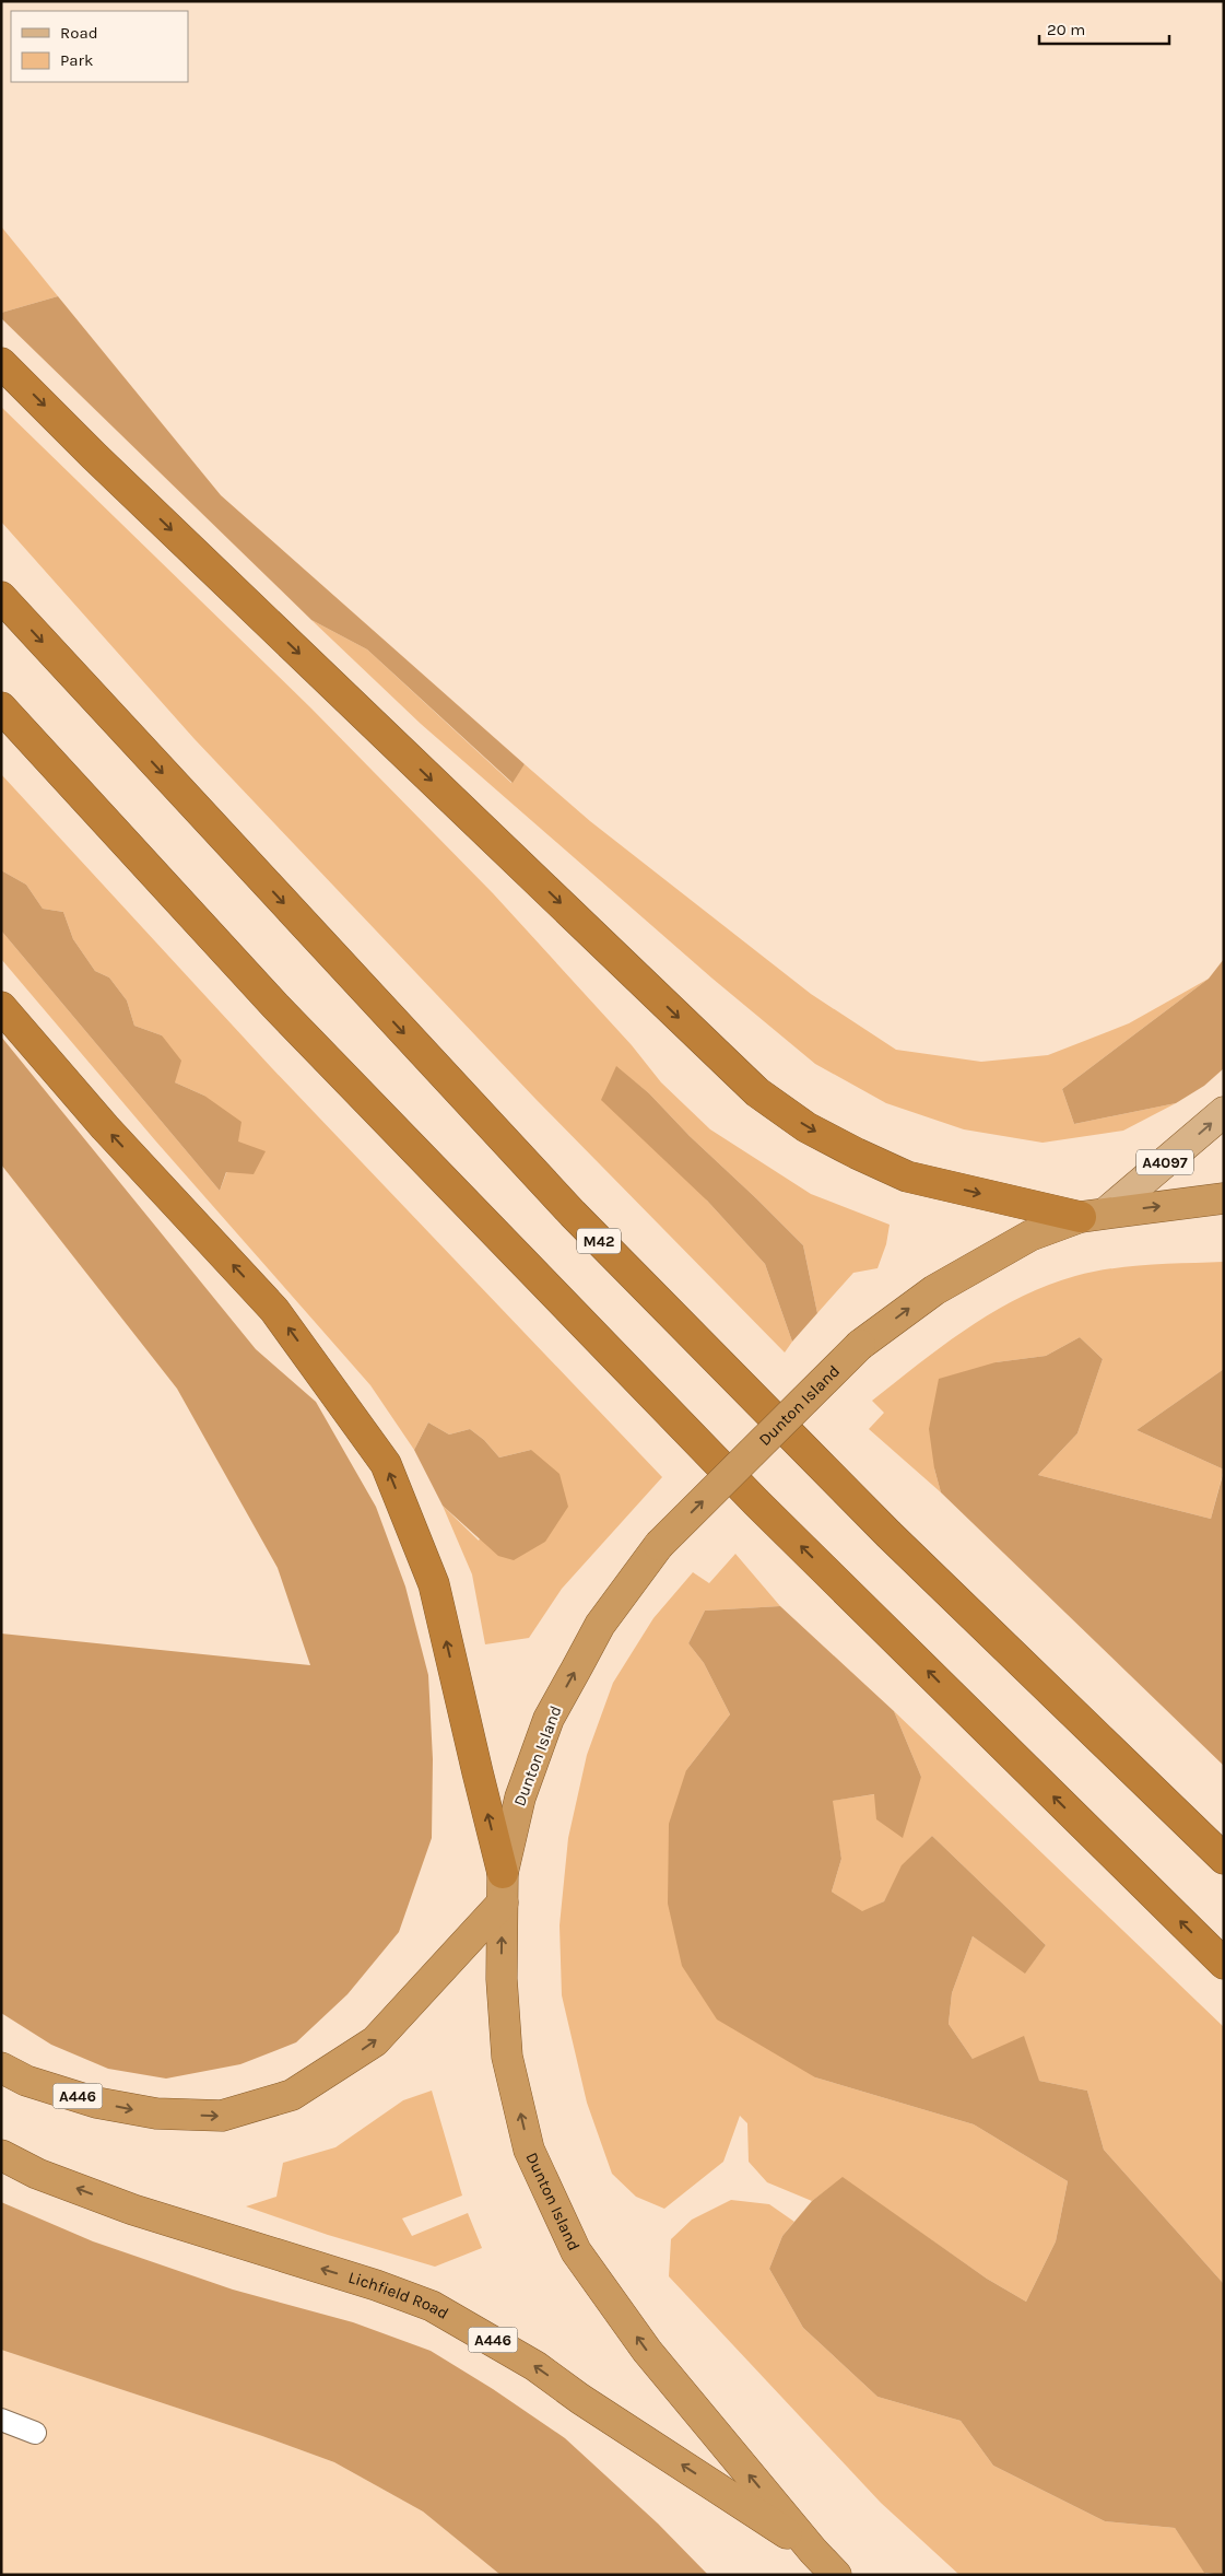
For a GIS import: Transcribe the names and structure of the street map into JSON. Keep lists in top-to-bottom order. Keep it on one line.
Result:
{"streets":{"highway":["M42","Dunton Island","A446","Lichfield Road"],"main road":["A4097"]},"crossings":[["A4097","Dunton Island"],["Dunton Island","A446"],["Dunton Island","Lichfield Road"]],"one_way":["Lichfield Road"],"legend":["Road","Park"],"scale_bar":"20 m"}
